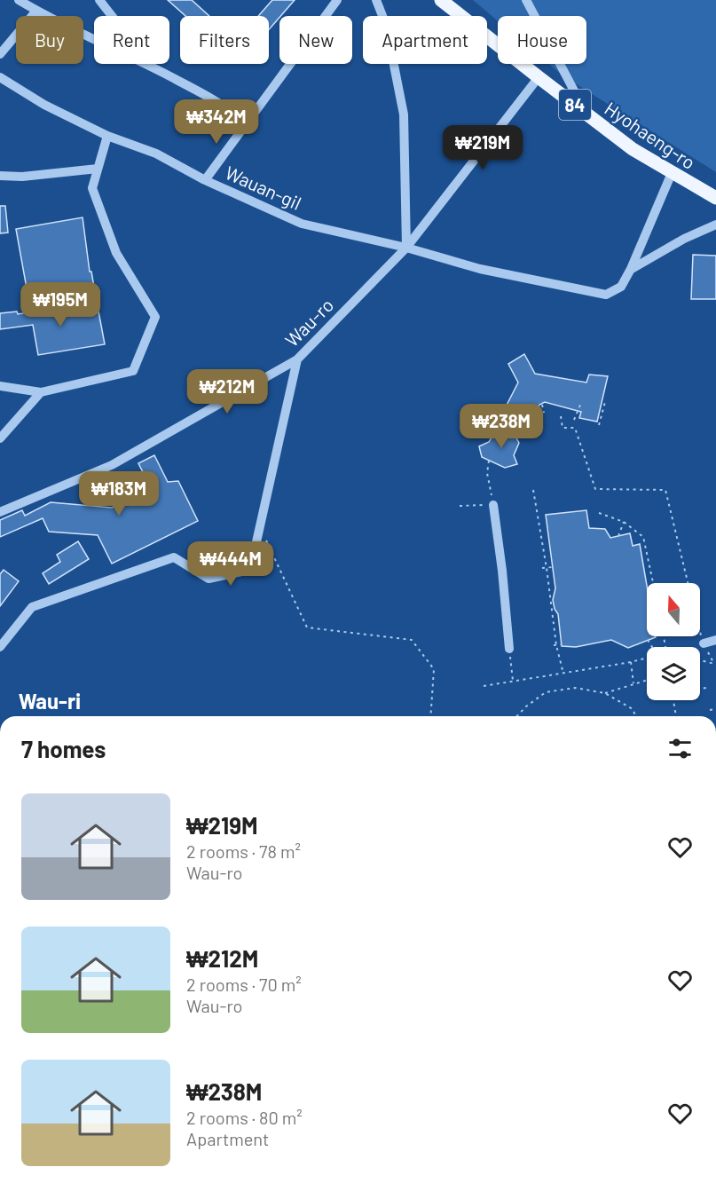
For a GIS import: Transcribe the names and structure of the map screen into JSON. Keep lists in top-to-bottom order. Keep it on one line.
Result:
{"streets":{"main road":["84","Hyohaeng-ro"],"street":["Wauan-gil","Wau-ro"]},"crossings":[["Hyohaeng-ro","Wauan-gil"],["Hyohaeng-ro","Wau-ro"],["Wauan-gil","Wau-ro"]],"districts":["Wau-ri"],"north":"top","page":{"chip":["Buy","Rent","Filters","New","Apartment","House"],"price":["₩342M","₩219M","₩195M","₩212M","₩238M","₩183M","₩444M"],"heading":"7 homes","list":[{"name":"₩219M","note":"2 rooms · 78 m² · Wau-ro"},{"name":"₩212M","note":"2 rooms · 70 m² · Wau-ro"},{"name":"₩238M","note":"2 rooms · 80 m² · Apartment"}]}}
